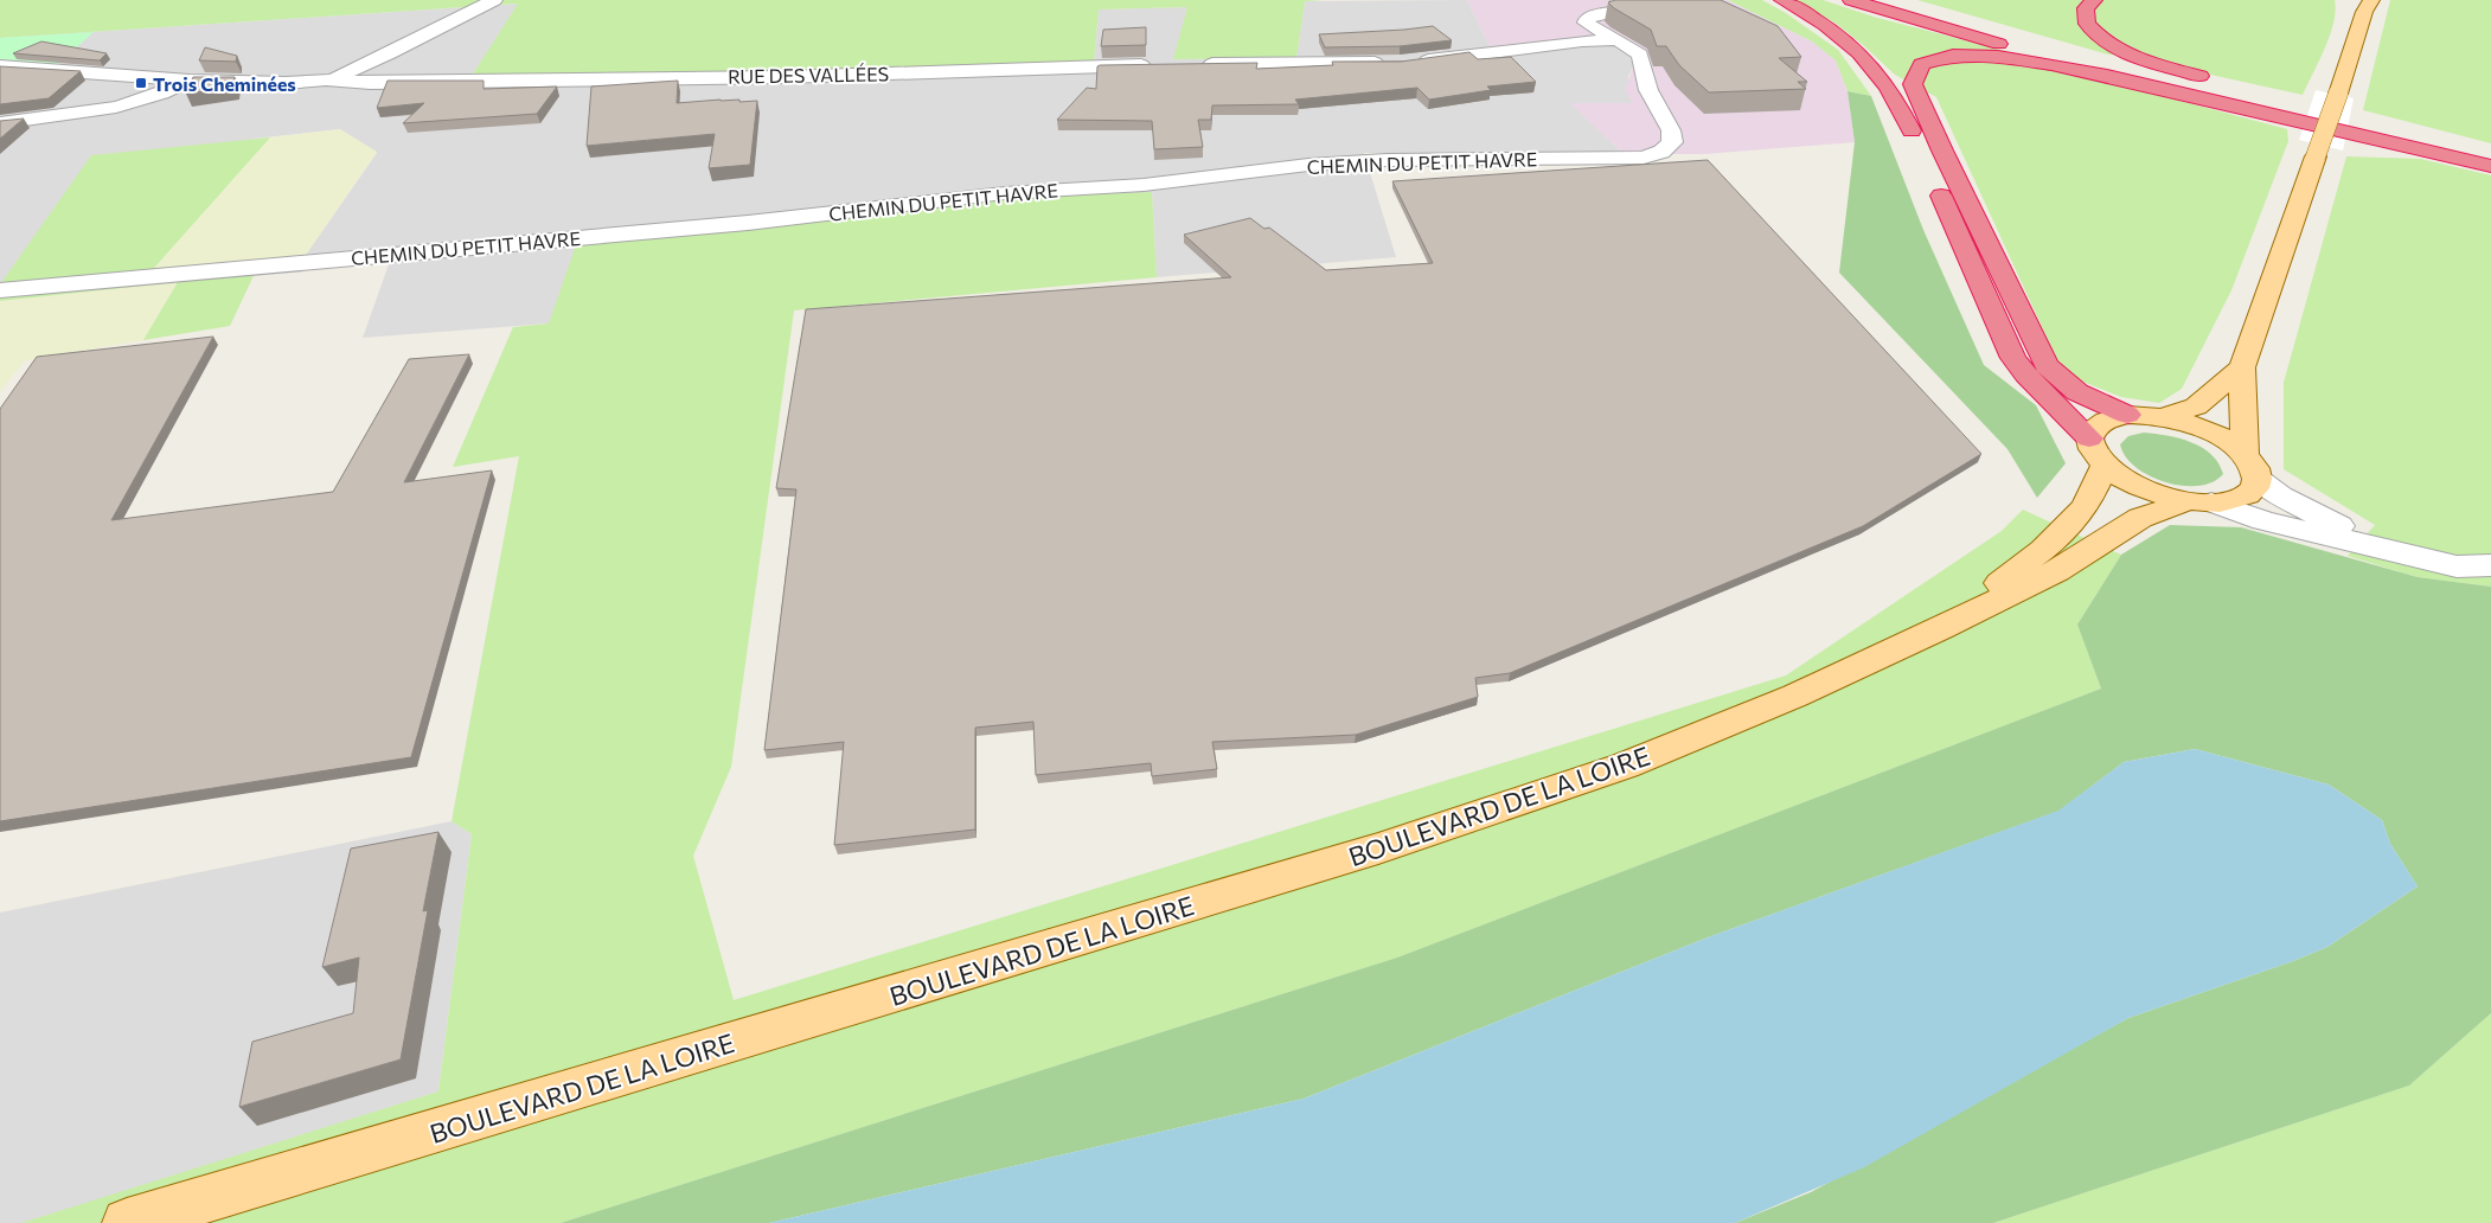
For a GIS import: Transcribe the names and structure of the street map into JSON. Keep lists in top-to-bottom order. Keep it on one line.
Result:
{"streets":{"main road":["BOULEVARD DE LA LOIRE"],"street":["RUE DES VALLÉES","CHEMIN DU PETIT HAVRE"]},"places":{"transit":["Trois Cheminées"]}}
